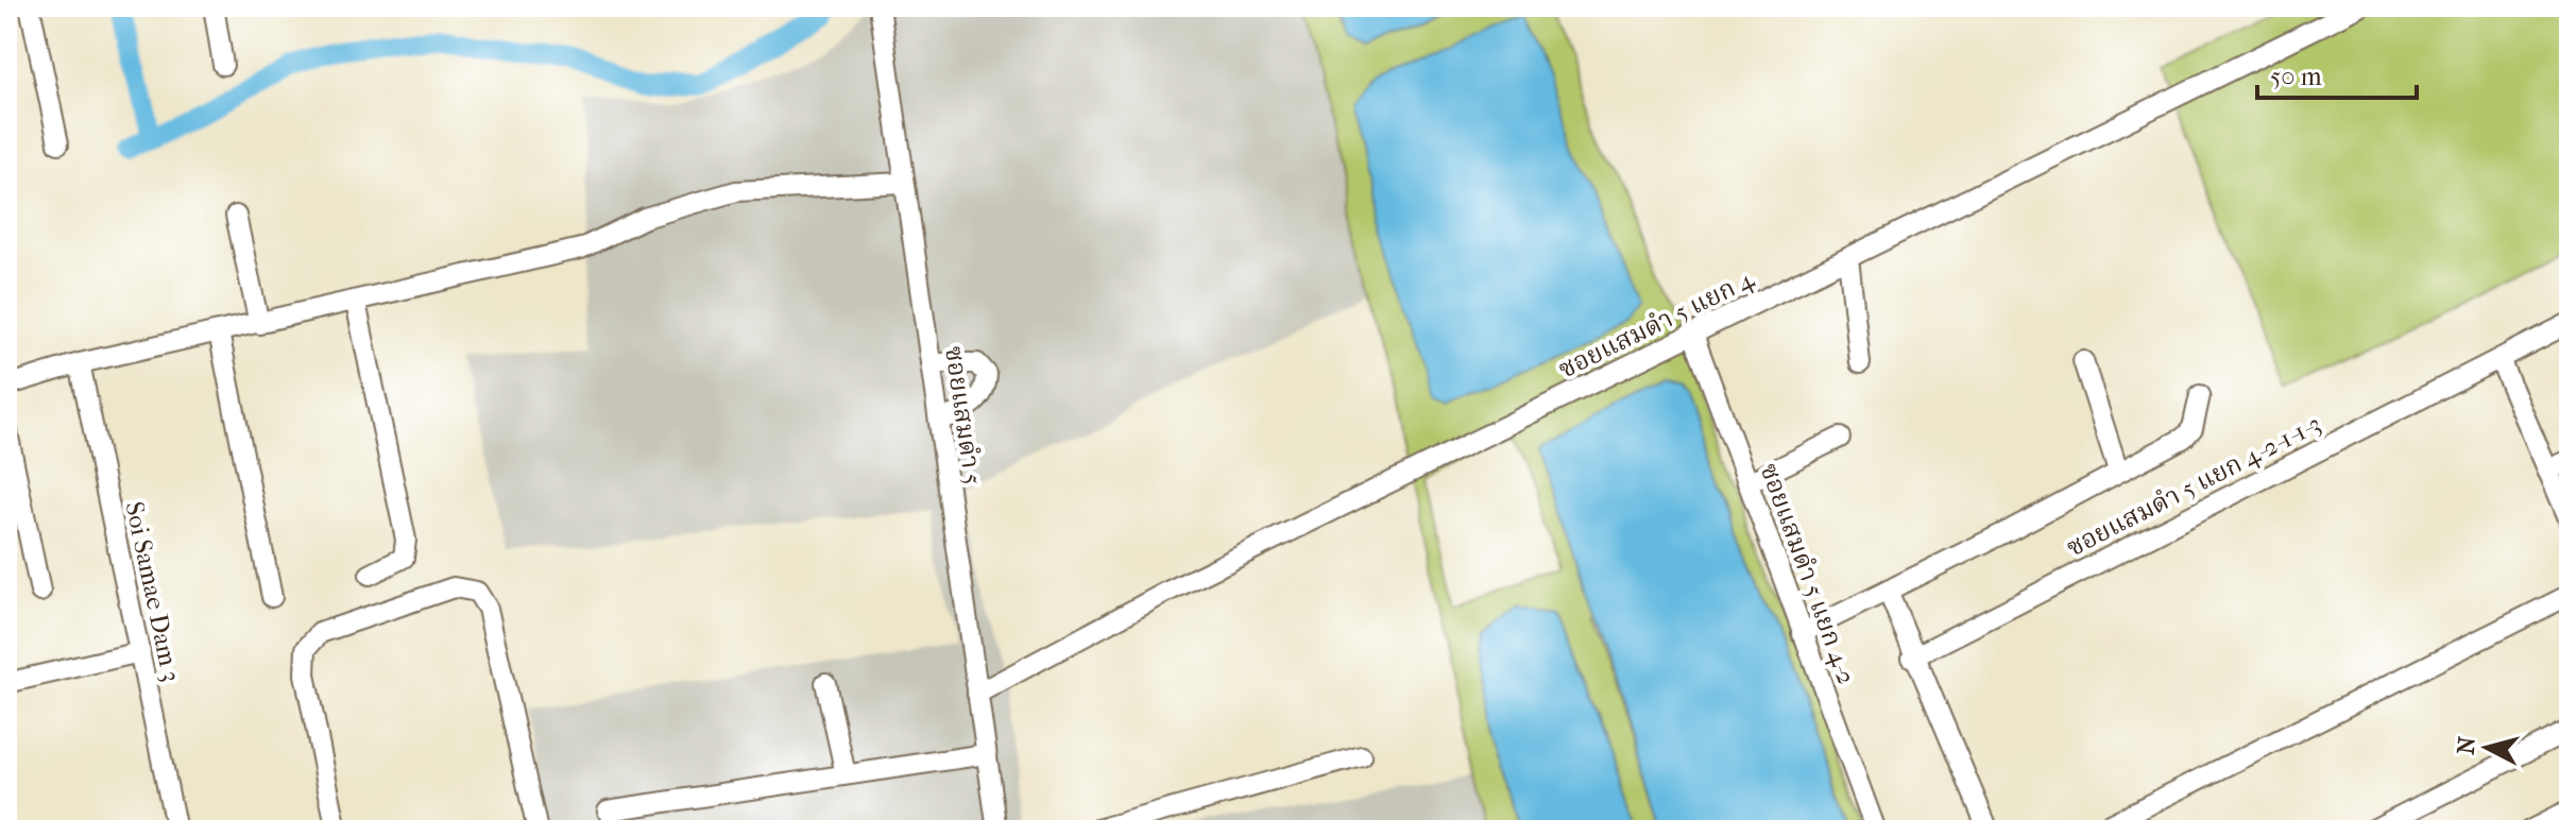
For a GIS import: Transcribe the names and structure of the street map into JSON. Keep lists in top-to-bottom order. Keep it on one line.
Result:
{"streets":{"street":["ซอยแสมดำ 5 แยก 4","ซอยแสมดำ 5","ซอยแสมดำ 5 แยก 4-2-1-1-3","ซอยแสมดำ 5 แยก 4-2","Soi Samae Dam 3"]},"crossings":[["ซอยแสมดำ 5 แยก 4","ซอยแสมดำ 5"],["ซอยแสมดำ 5 แยก 4","ซอยแสมดำ 5 แยก 4-2"]],"scale_bar":"50 m","north":"left"}
